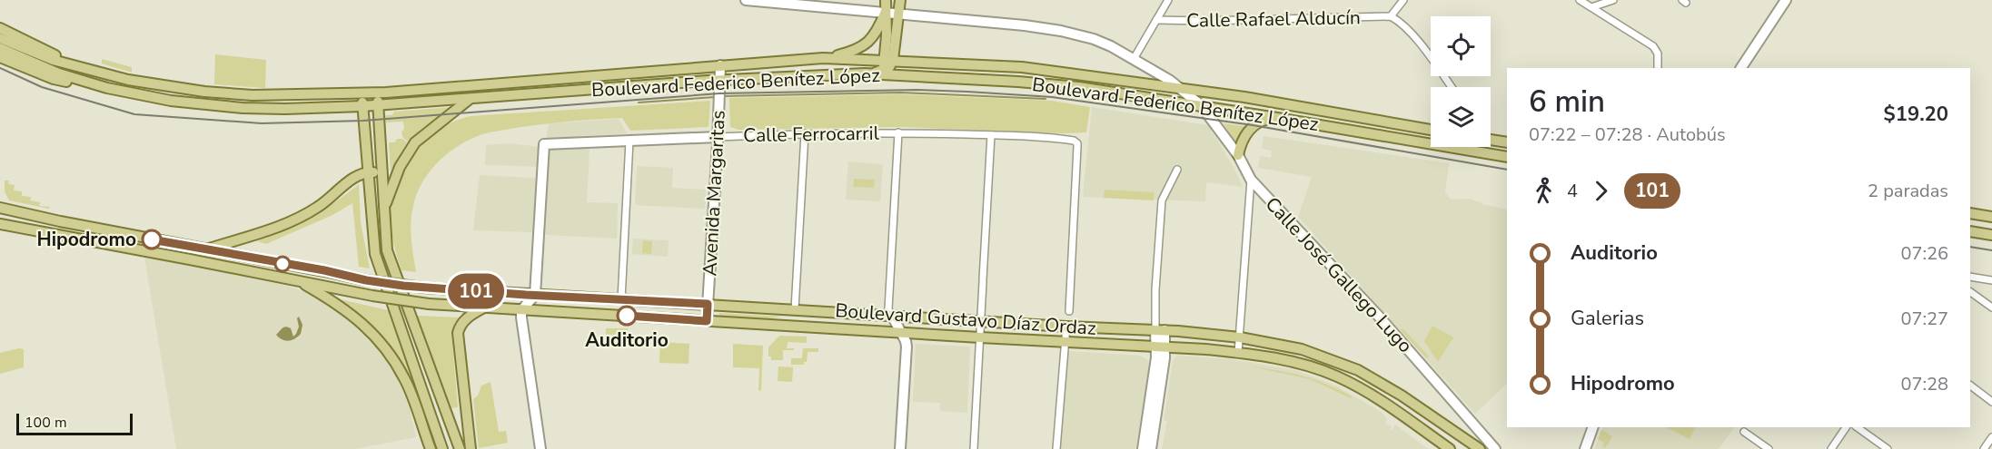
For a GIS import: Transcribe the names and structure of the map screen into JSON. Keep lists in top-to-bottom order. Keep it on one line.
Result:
{"streets":{"main road":["Boulevard Federico Benítez López","Boulevard Gustavo Díaz Ordaz"],"street":["Calle Rafael Alducín","Calle Ferrocarril","Avenida Margaritas","Calle José Gallego Lugo"]},"crossings":[["Boulevard Federico Benítez López","Avenida Margaritas"],["Boulevard Federico Benítez López","Calle José Gallego Lugo"],["Calle Ferrocarril","Avenida Margaritas"],["Calle Ferrocarril","Boulevard Gustavo Díaz Ordaz"],["Avenida Margaritas","Boulevard Gustavo Díaz Ordaz"]],"places":["Hipodromo","Auditorio"],"lines":["bus line 101"],"scale_bar":"100 m","page":{"on_map":"101","heading":["6 min","07:22 – 07:28 · Autobús","$19.20"],"legs":["4","101","2 paradas"],"list":[{"name":"Auditorio","value":"07:26"},{"name":"Galerias","value":"07:27"},{"name":"Hipodromo","value":"07:28"}],"scale":"100 m"}}
